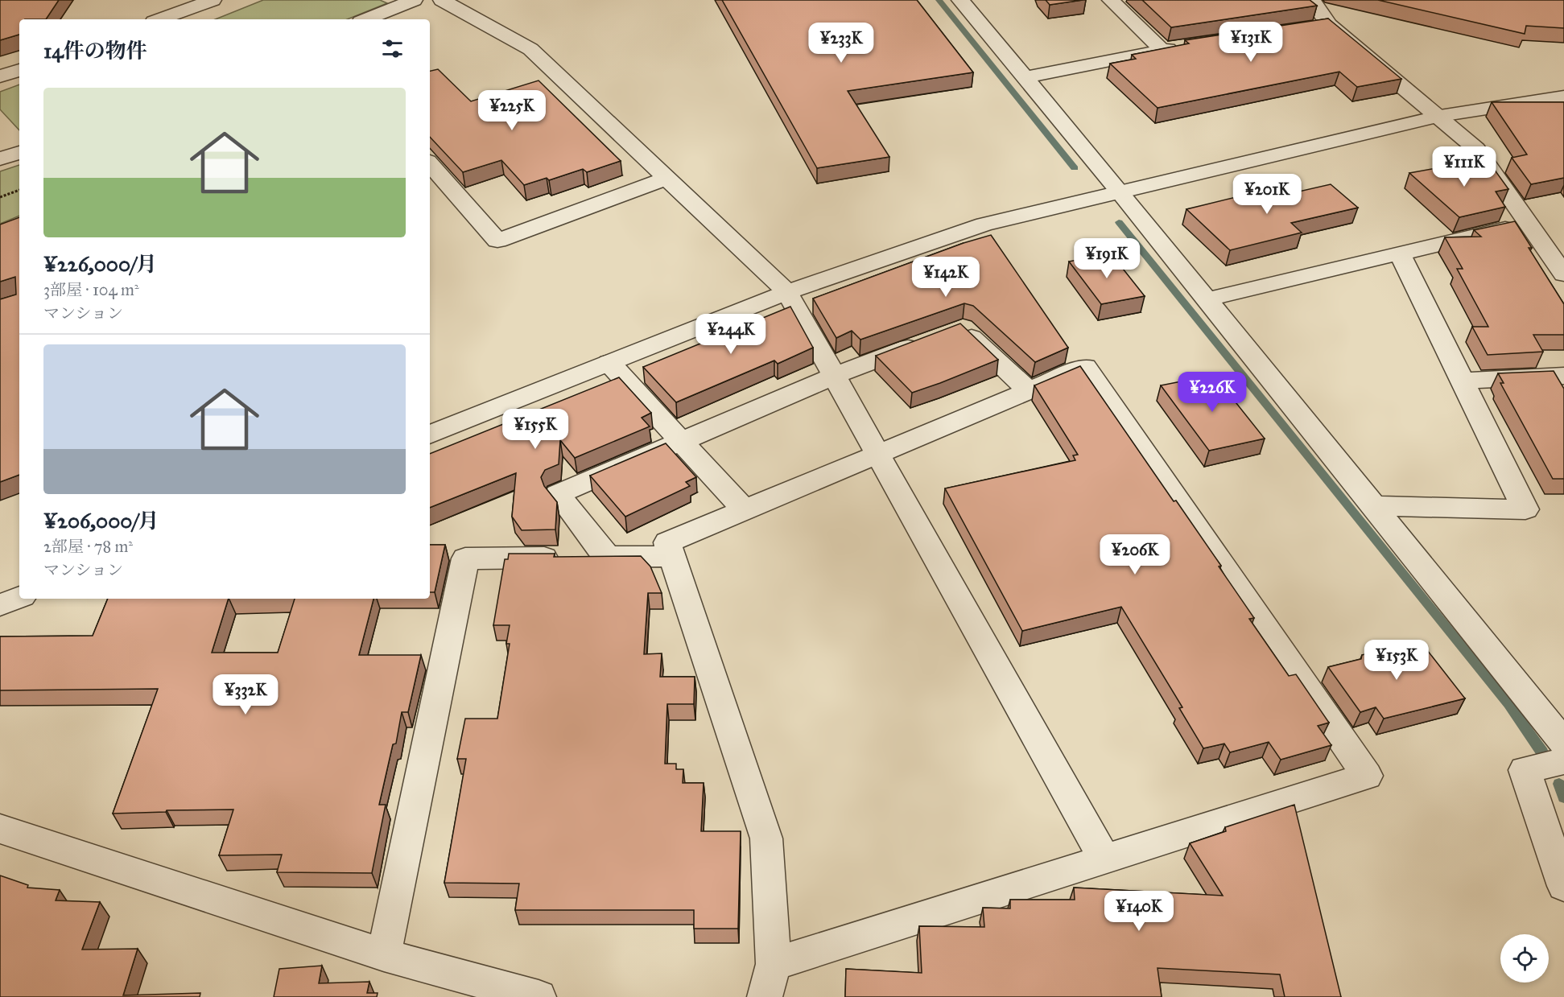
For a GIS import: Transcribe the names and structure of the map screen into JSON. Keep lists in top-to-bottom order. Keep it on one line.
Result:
{"page":{"heading":"14件の物件","price":["¥131K","¥233K","¥225K","¥111K","¥201K","¥191K","¥142K","¥244K","¥226K","¥155K","¥206K","¥153K","¥332K","¥140K"],"list":[{"name":"¥226,000/月","note":"3部屋 · 104 m² · マンション"},{"name":"¥206,000/月","note":"2部屋 · 78 m² · マンション"}]}}
